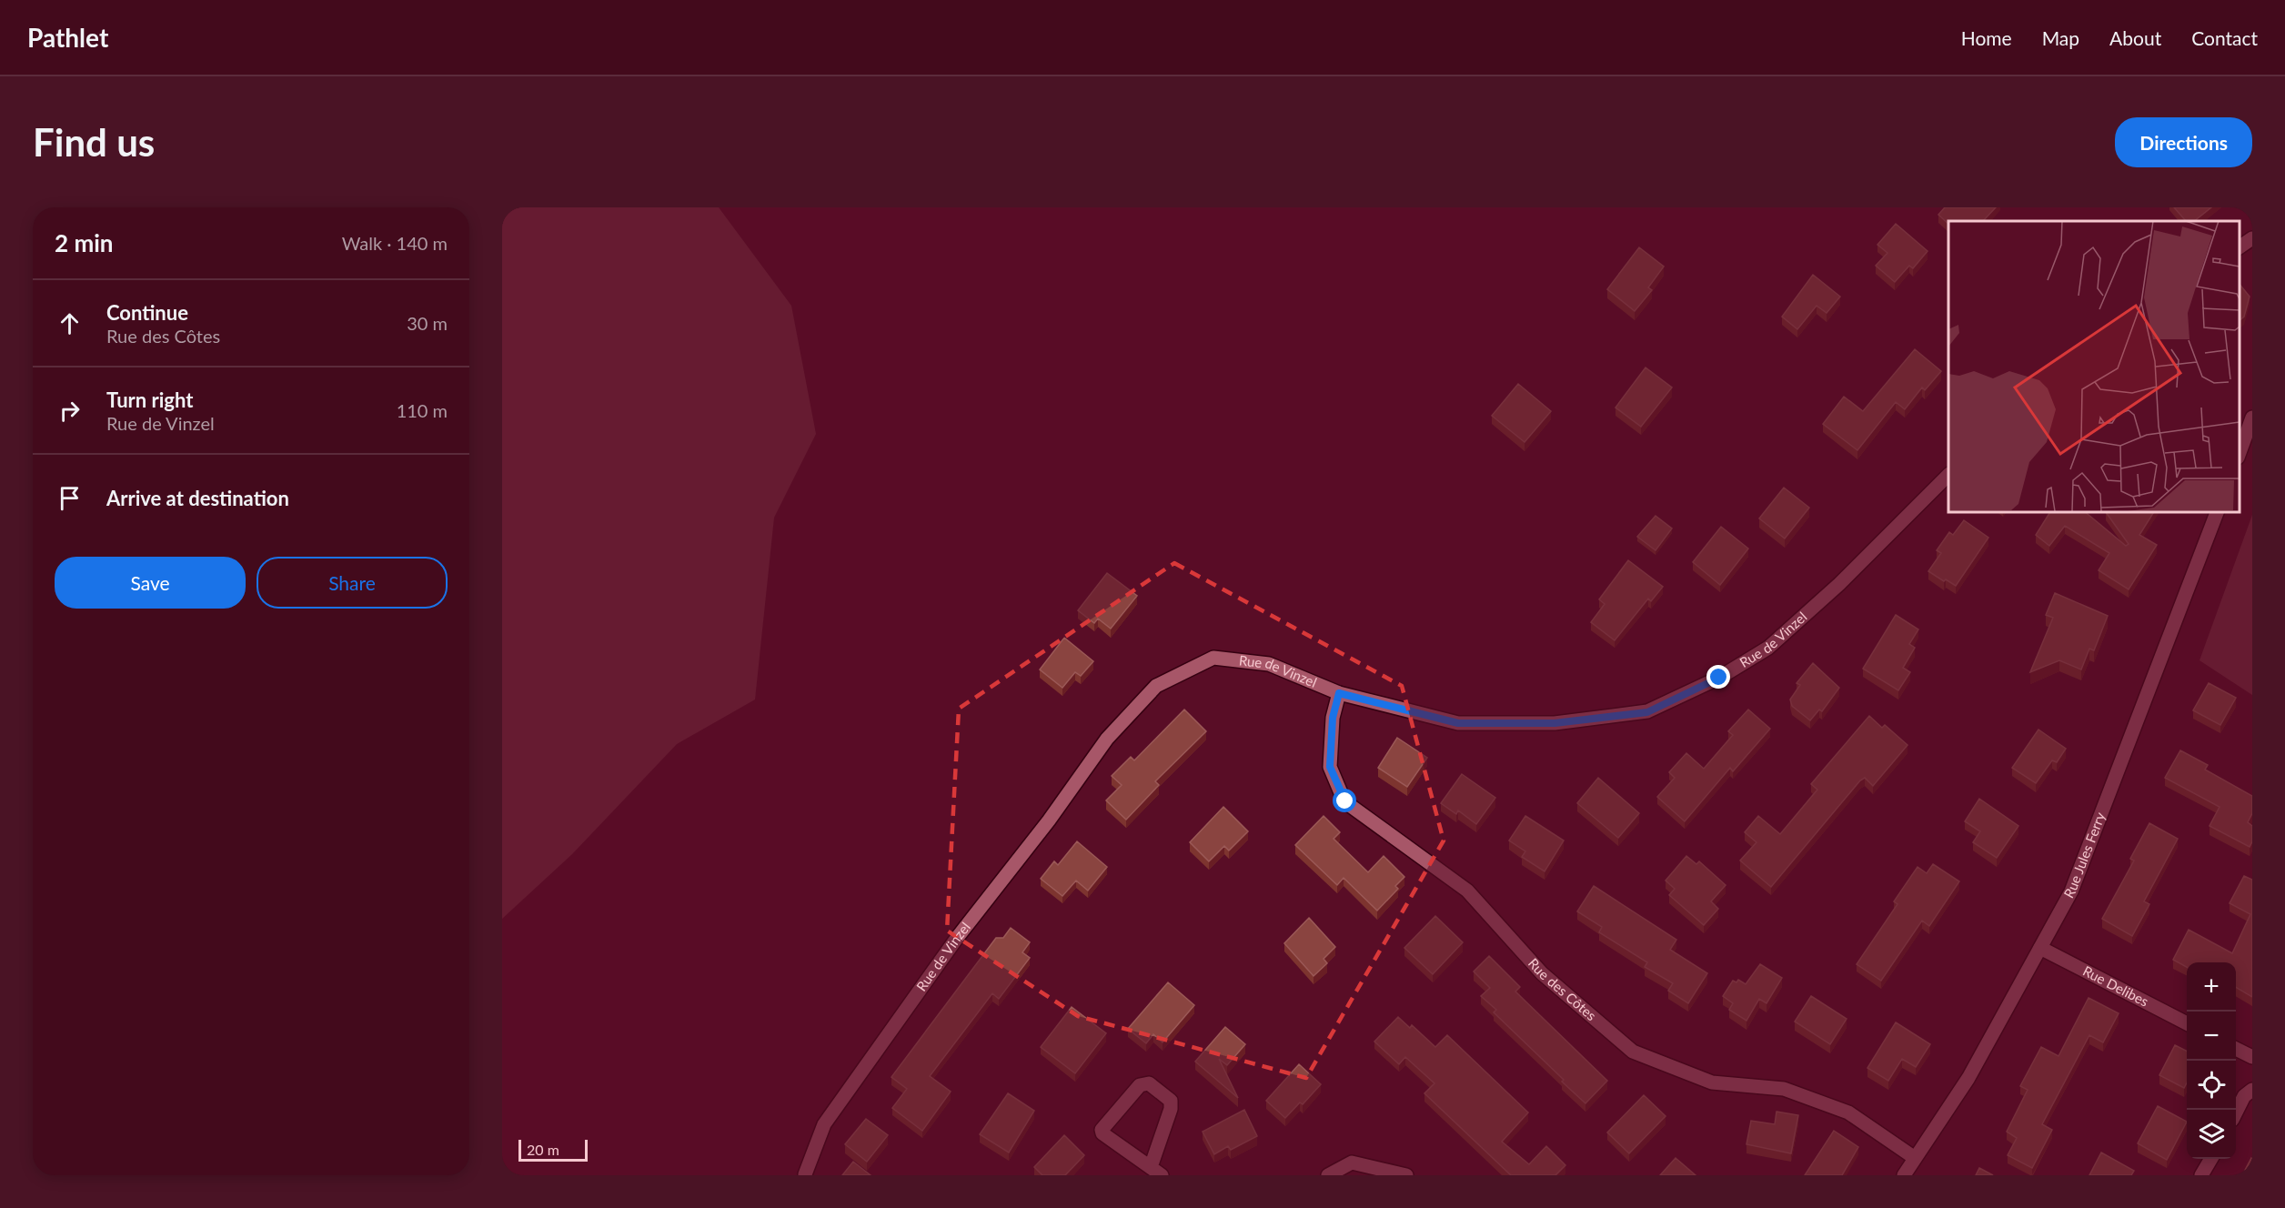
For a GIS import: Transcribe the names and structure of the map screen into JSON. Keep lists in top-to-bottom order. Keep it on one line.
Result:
{"streets":{"street":["Rue de Vinzel","Rue Jules Ferry","Rue Delibes","Rue des Côtes"]},"crossings":[["Rue de Vinzel","Rue des Côtes"],["Rue Jules Ferry","Rue Delibes"],["Rue Jules Ferry","Rue des Côtes"]],"scale_bar":"20 m","page":{"header":"Pathlet","nav":["Home","Map","About","Contact"],"buttons":["Directions",["Save","Share"]],"title":"Find us","heading":["2 min","Walk · 140 m"],"list":[["Continue","Rue des Côtes","30 m"],["Turn right","Rue de Vinzel","110 m"],"Arrive at destination"],"map_buttons":["+","−"],"scale":"20 m"}}
